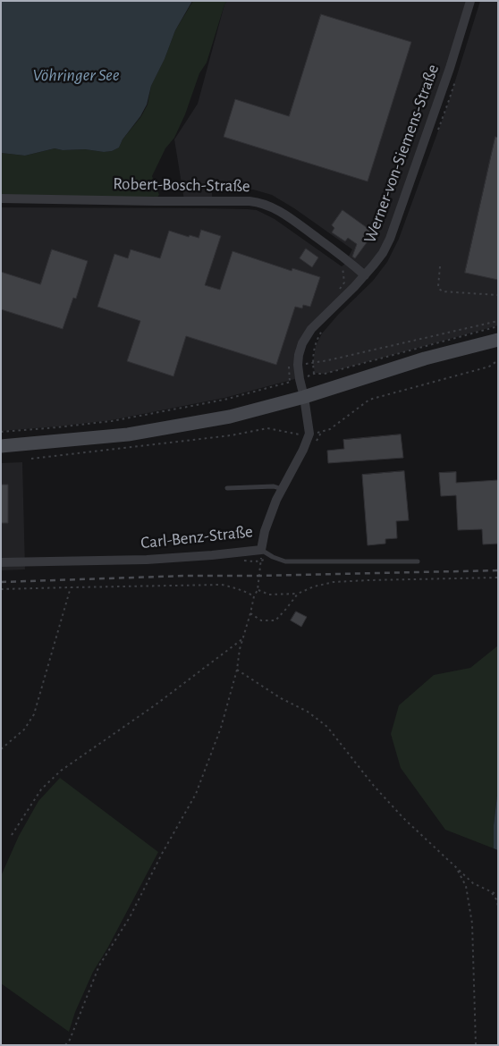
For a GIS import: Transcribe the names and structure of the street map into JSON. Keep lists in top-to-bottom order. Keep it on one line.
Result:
{"streets":{"street":["Werner-von-Siemens-Straße","Robert-Bosch-Straße","Carl-Benz-Straße"]},"crossings":[["Werner-von-Siemens-Straße","Robert-Bosch-Straße"]],"water":["Vöhringer See"]}
